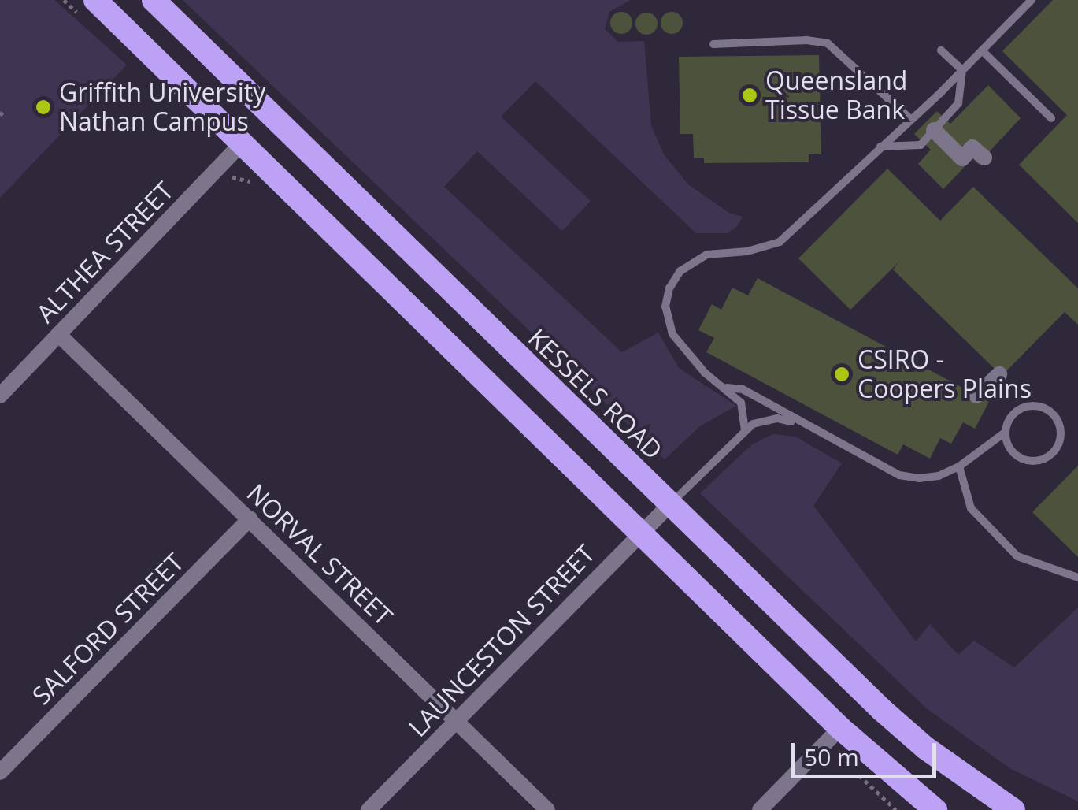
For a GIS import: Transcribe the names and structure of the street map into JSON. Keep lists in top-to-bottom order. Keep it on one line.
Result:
{"streets":{"highway":["KESSELS ROAD"],"street":["ALTHEA STREET","NORVAL STREET","SALFORD STREET","LAUNCESTON STREET"]},"crossings":[["ALTHEA STREET","NORVAL STREET"],["KESSELS ROAD","LAUNCESTON STREET"],["NORVAL STREET","SALFORD STREET"],["NORVAL STREET","LAUNCESTON STREET"]],"places":["Queensland Tissue Bank","Griffith University Nathan Campus","CSIRO - Coopers Plains"],"scale_bar":"50 m"}
